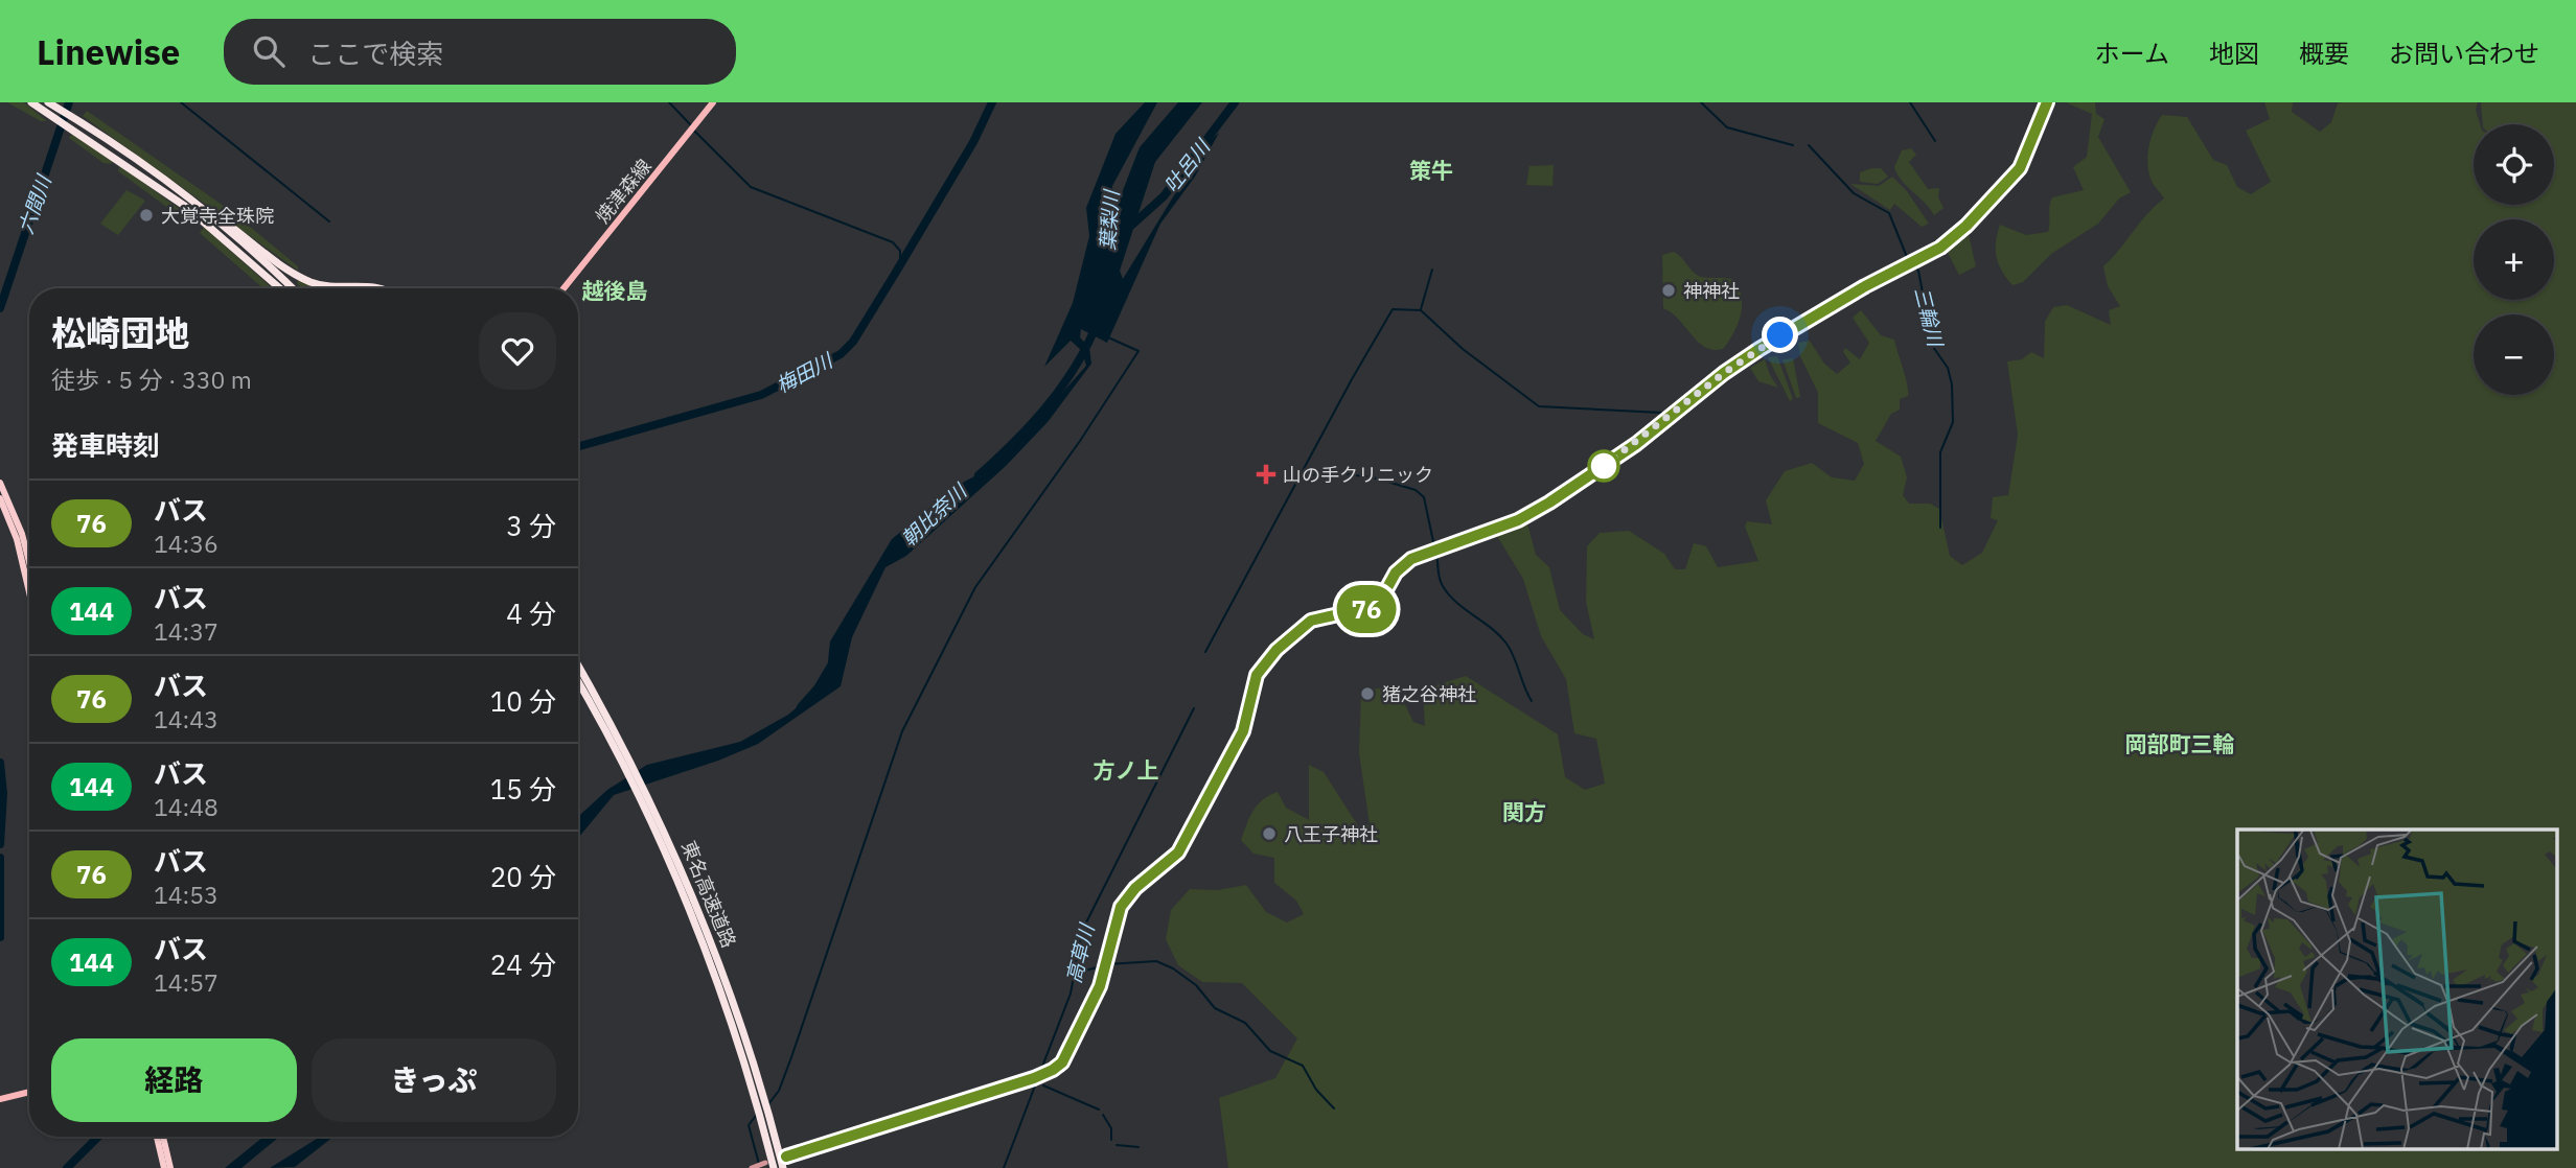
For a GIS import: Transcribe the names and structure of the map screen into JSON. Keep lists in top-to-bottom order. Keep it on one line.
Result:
{"streets":{"highway":["東名高速道路"],"main road":["焼津森線"]},"districts":["策牛","越後島","岡部町三輪","方ノ上","関方"],"water":["吐呂川","六間川","葉梨川","三輪川","梅田川","朝比奈川","高草川"],"places":{"other":["大覚寺全珠院","神神社","猪之谷神社","八王子神社"],"health":["山の手クリニック"]},"lines":["bus line 76"],"page":{"header":"Linewise","search":"ここで検索","nav":["ホーム","地図","概要","お問い合わせ"],"on_map":"76","map_buttons":["+","−"],"heading":[["松崎団地","徒歩 · 5 分 · 330 m"],"発車時刻"],"list":[{"mark":"76","name":"バス","note":"14:36","value":"3 分"},{"mark":"144","name":"バス","note":"14:37","value":"4 分"},{"mark":"76","name":"バス","note":"14:43","value":"10 分"},{"mark":"144","name":"バス","note":"14:48","value":"15 分"},{"mark":"76","name":"バス","note":"14:53","value":"20 分"},{"mark":"144","name":"バス","note":"14:57","value":"24 分"}],"buttons":["経路","きっぷ"]}}
